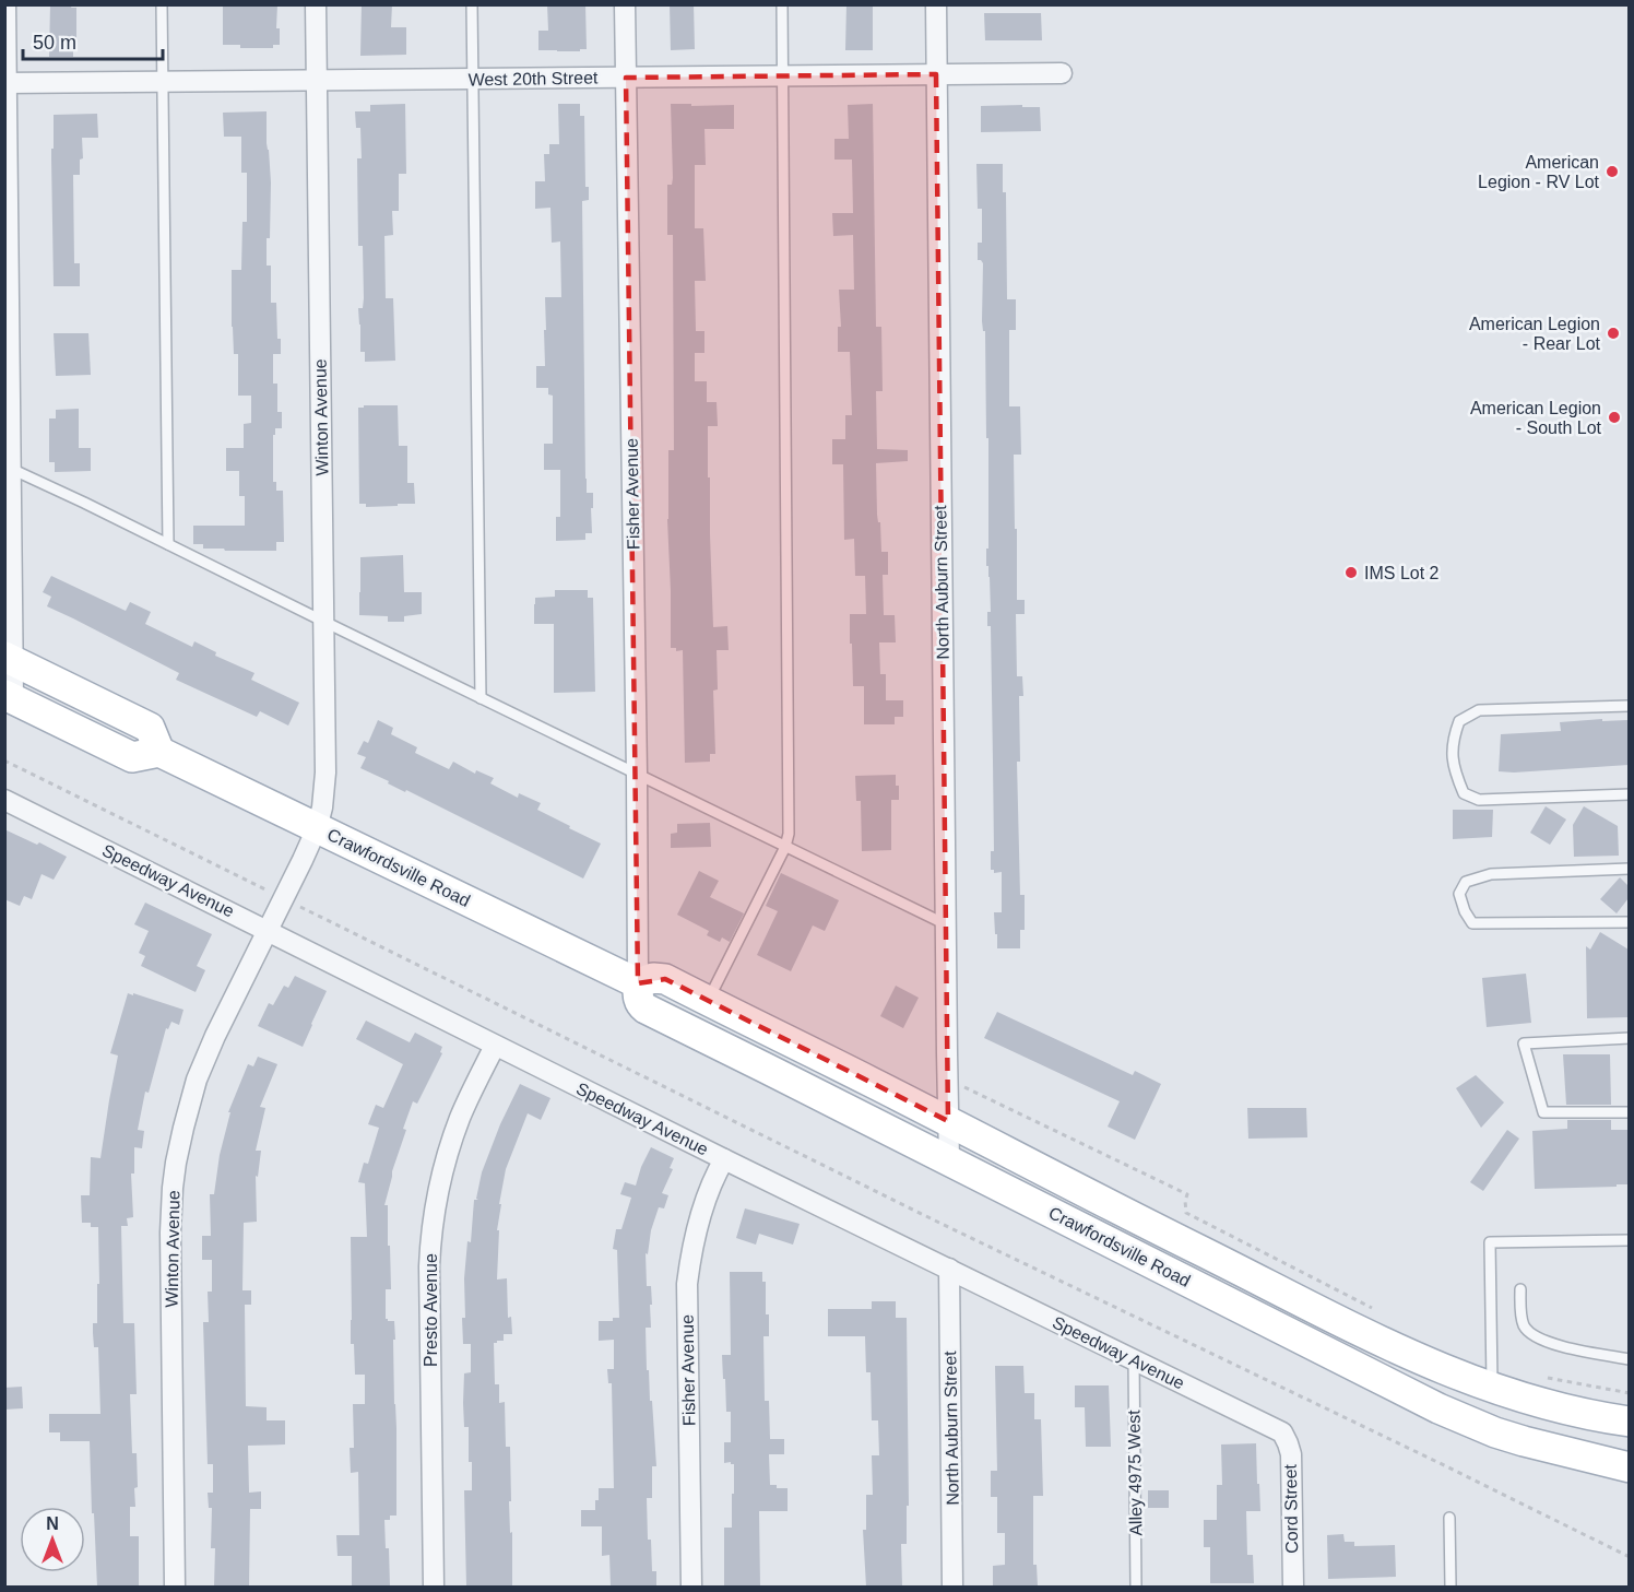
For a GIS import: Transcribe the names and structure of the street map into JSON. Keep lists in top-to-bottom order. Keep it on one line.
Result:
{"streets":{"main road":["Crawfordsville Road"],"street":["West 20th Street","Winton Avenue","Fisher Avenue","North Auburn Street","Speedway Avenue","Presto Avenue","Cord Street"],"lane":["Alley 4975 West"]},"crossings":[["West 20th Street","Winton Avenue"],["West 20th Street","Fisher Avenue"],["West 20th Street","North Auburn Street"],["Winton Avenue","Crawfordsville Road"],["Winton Avenue","Speedway Avenue"],["Fisher Avenue","Crawfordsville Road"],["Fisher Avenue","Speedway Avenue"],["North Auburn Street","Crawfordsville Road"],["North Auburn Street","Speedway Avenue"],["Speedway Avenue","Presto Avenue"],["Speedway Avenue","Alley 4975 West"],["Speedway Avenue","Cord Street"]],"places":["American Legion - RV Lot","American Legion - Rear Lot","American Legion - South Lot","IMS Lot 2"],"scale_bar":"50 m","north":"top"}
